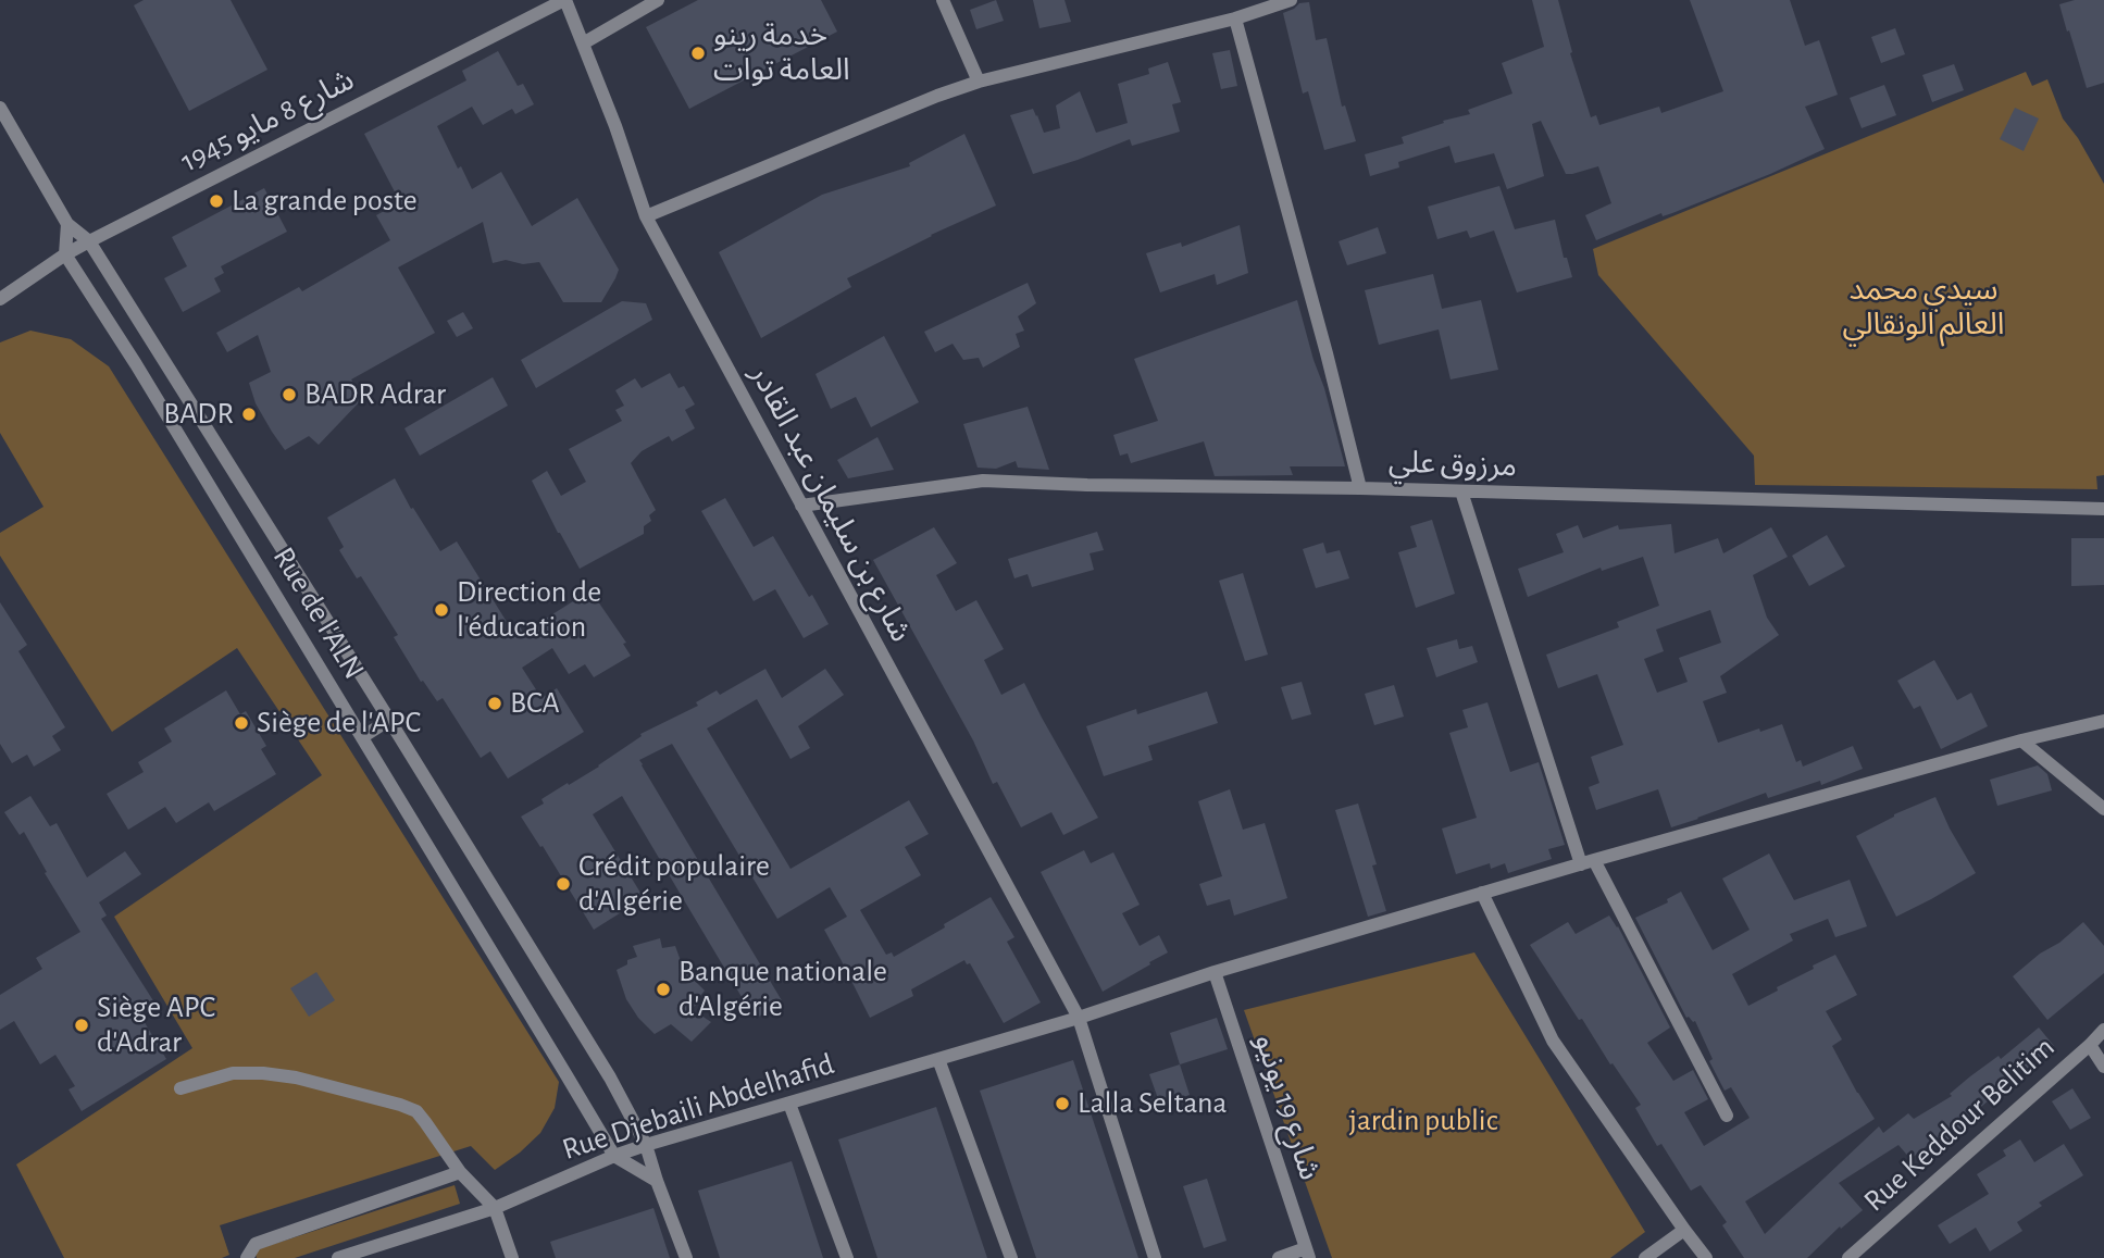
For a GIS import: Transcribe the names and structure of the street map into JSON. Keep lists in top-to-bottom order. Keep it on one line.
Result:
{"streets":{"street":["شارع 8 مايو 1945","مرزوق علي","شارع بن سليمان عبد القادر","Rue de l'ALN","Rue Djebaili Abdelhafid","شارع 19 يونيو","Rue Keddour Belitim"]},"crossings":[["شارع 8 مايو 1945","شارع بن سليمان عبد القادر"],["شارع 8 مايو 1945","Rue de l'ALN"],["مرزوق علي","شارع بن سليمان عبد القادر"],["شارع بن سليمان عبد القادر","Rue Djebaili Abdelhafid"],["Rue de l'ALN","Rue Djebaili Abdelhafid"],["Rue Djebaili Abdelhafid","شارع 19 يونيو"]],"parks":["سيدي محمد العالم الونقالي","jardin public"],"places":["خدمة رينو العامة توات","La grande poste","BADR Adrar","BADR","Direction de l'éducation","BCA","Siège de l'APC","Crédit populaire d'Algérie","Banque nationale d'Algérie","Siège APC d'Adrar","Lalla Seltana"]}
